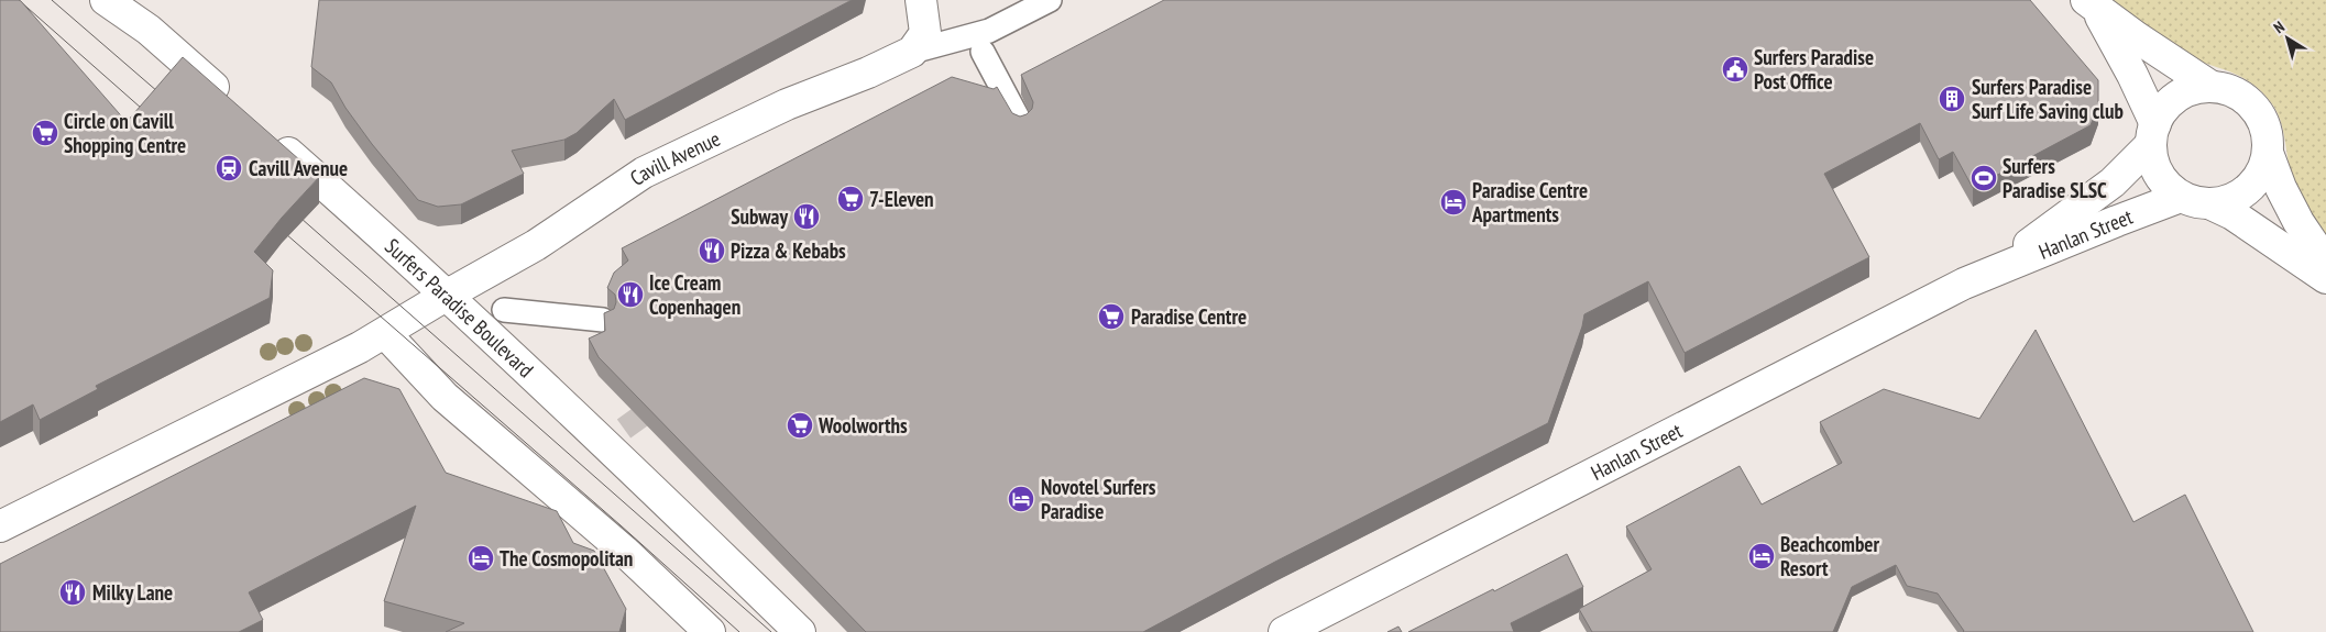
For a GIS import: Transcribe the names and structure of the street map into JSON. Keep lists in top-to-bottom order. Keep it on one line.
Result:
{"streets":{"street":["Cavill Avenue","Hanlan Street","Surfers Paradise Boulevard"]},"crossings":[["Cavill Avenue","Surfers Paradise Boulevard"]],"places":{"public building":["Surfers Paradise Post Office"],"building":["Surfers Paradise Surf Life Saving club"],"supermarket":["Circle on Cavill Shopping Centre","7-Eleven","Paradise Centre","Woolworths"],"station":["Cavill Avenue"],"sports":["Surfers Paradise SLSC"],"hotel":["Paradise Centre Apartments","Novotel Surfers Paradise","Beachcomber Resort","The Cosmopolitan"],"restaurant":["Subway","Pizza & Kebabs","Ice Cream Copenhagen","Milky Lane"]},"north":"top left"}
